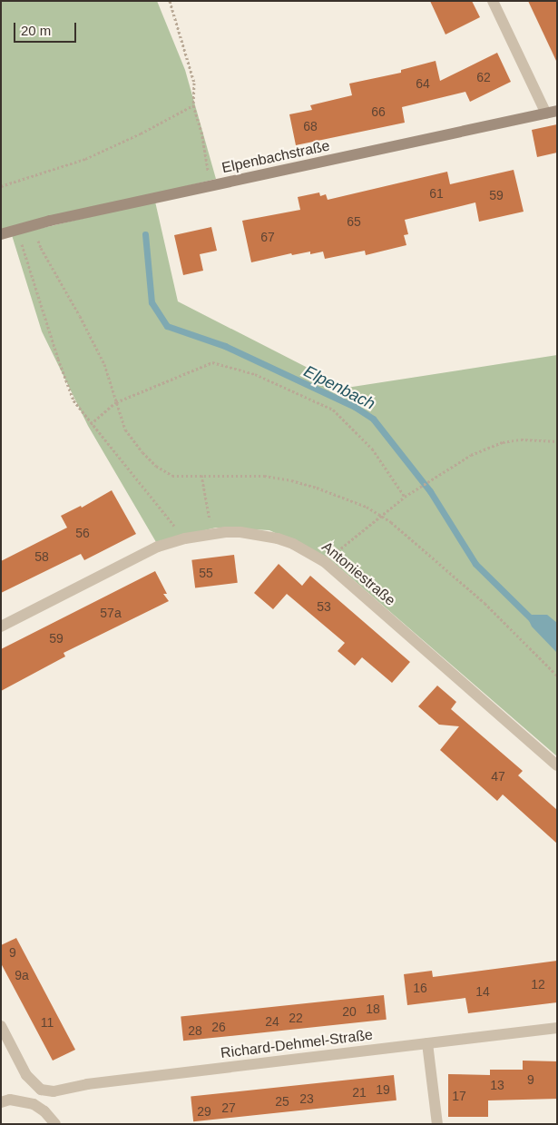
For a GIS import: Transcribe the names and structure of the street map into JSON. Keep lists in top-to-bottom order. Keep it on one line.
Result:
{"streets":{"street":["Elpenbachstraße","Antoniestraße","Richard-Dehmel-Straße"]},"water":["Elpenbach"],"house_numbers":["62","64","66","68","61","59","65","67","56","58","55","53","57a","59","47","9","9a","12","16","14","18","20","22","24","11","26","28","9","13","19","21","17","23","25","27","29"],"scale_bar":"20 m"}
